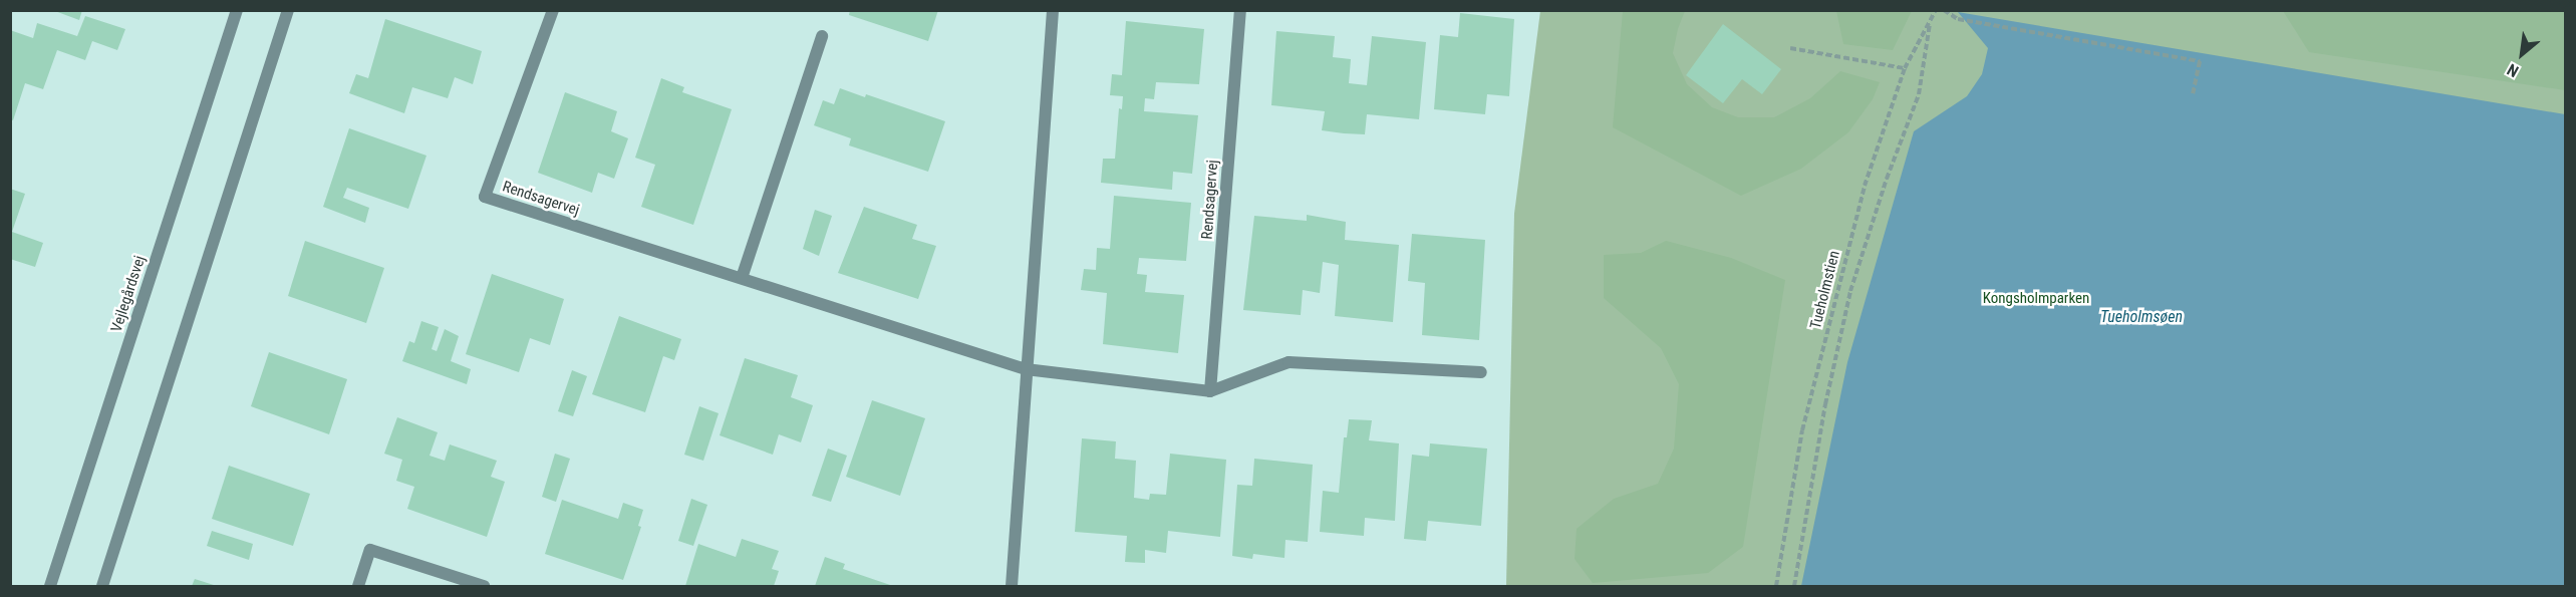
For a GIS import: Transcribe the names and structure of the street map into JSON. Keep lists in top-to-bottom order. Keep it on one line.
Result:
{"streets":{"street":["Rendsagervej","Vejlegårdsvej"],"path":["Tueholmstien"]},"water":["Tueholmsøen"],"parks":["Kongsholmparken"],"north":"bottom left"}
